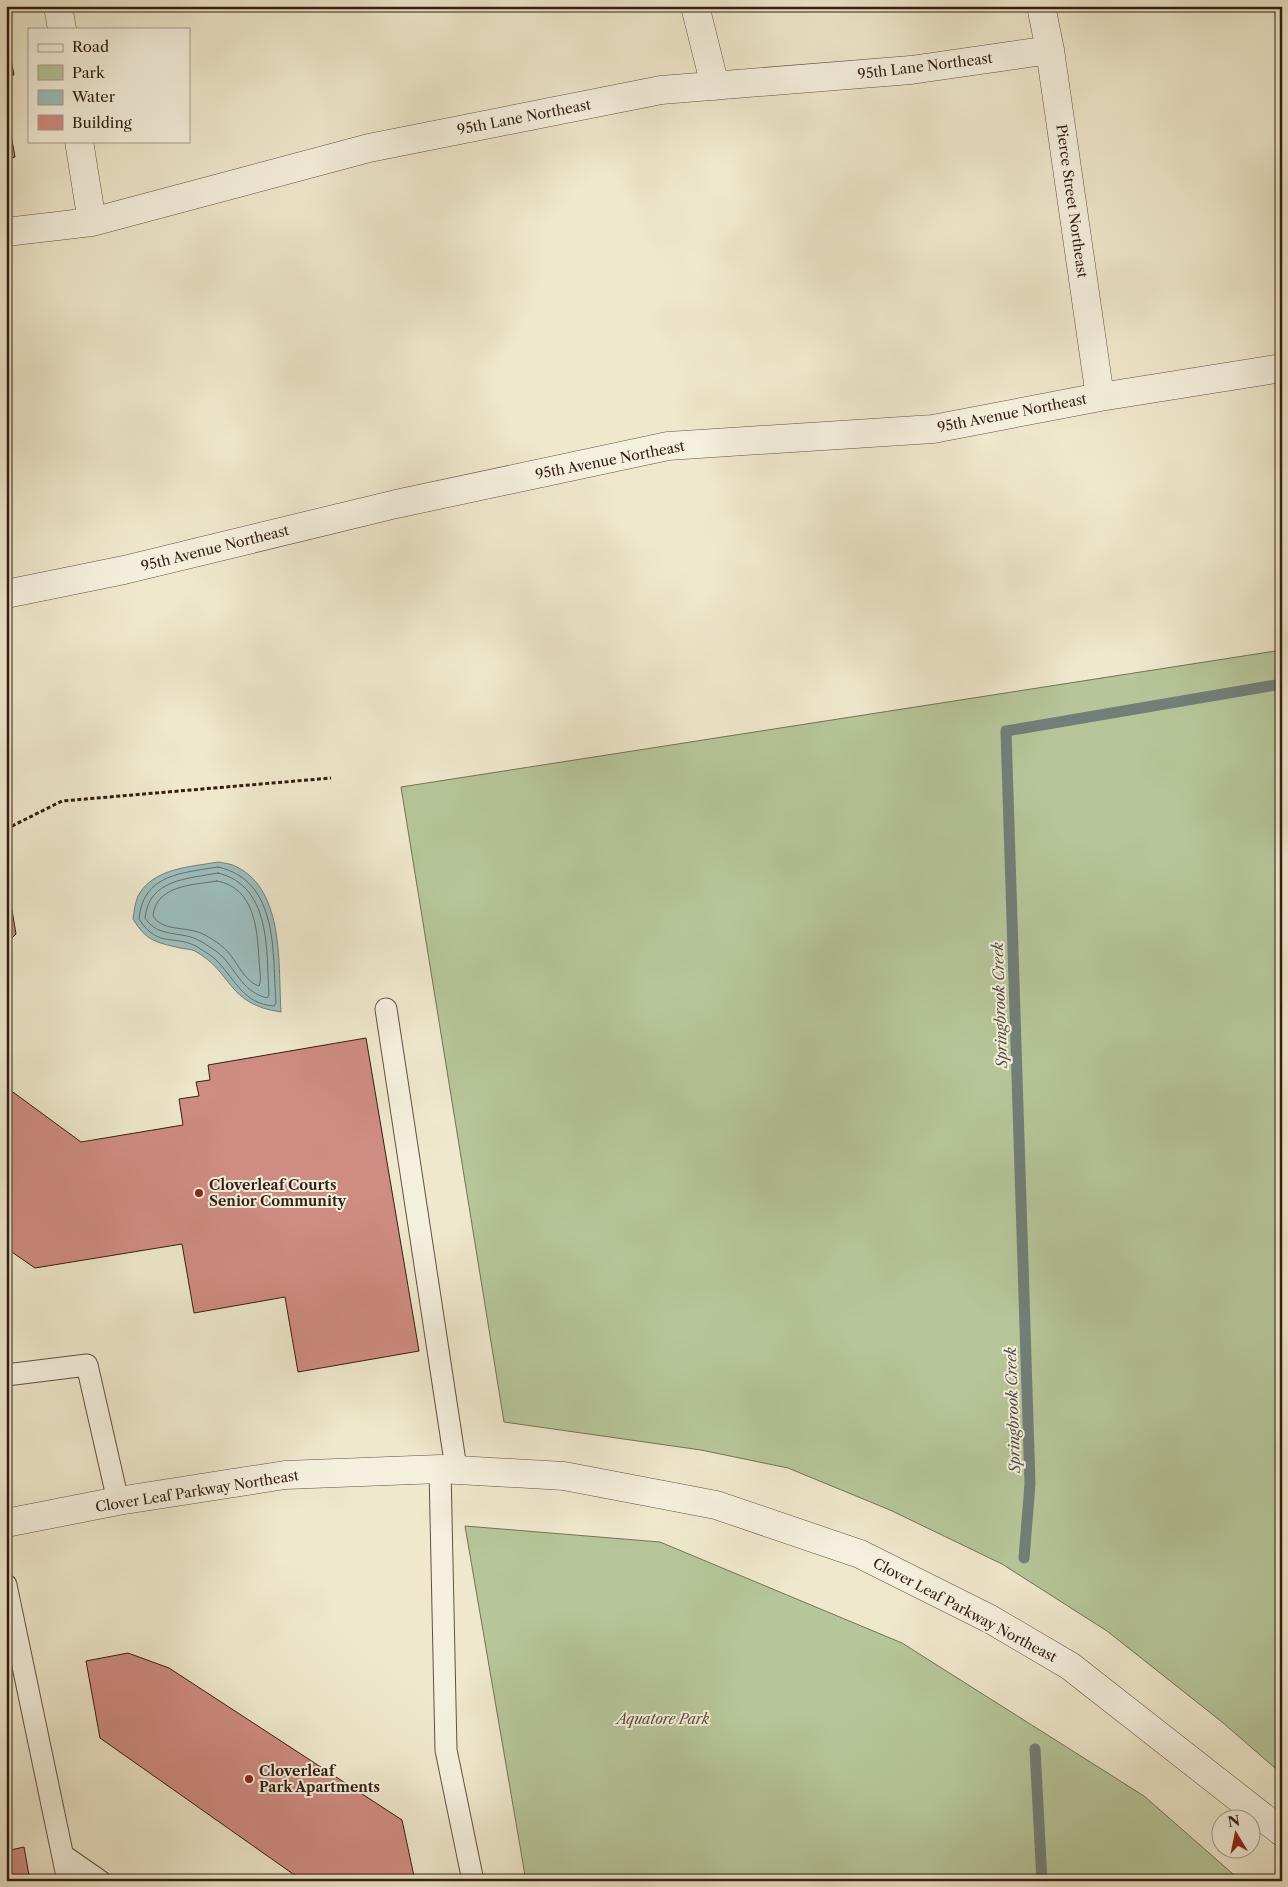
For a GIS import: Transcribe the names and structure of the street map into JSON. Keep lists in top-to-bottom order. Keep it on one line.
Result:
{"streets":{"street":["95th Lane Northeast","Pierce Street Northeast","95th Avenue Northeast","Clover Leaf Parkway Northeast"]},"crossings":[["95th Lane Northeast","Pierce Street Northeast"],["Pierce Street Northeast","95th Avenue Northeast"]],"water":["Springbrook Creek"],"parks":["Aquatore Park"],"places":["Cloverleaf Courts Senior Community","Cloverleaf Park Apartments"],"legend":["Road","Park","Water","Building"],"north":"top"}
